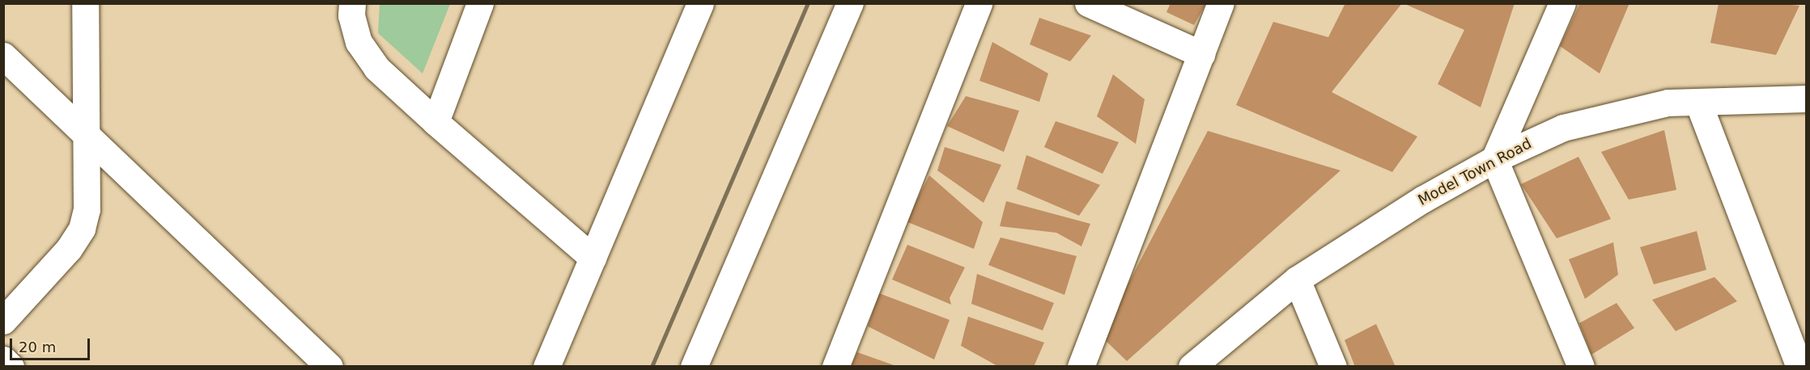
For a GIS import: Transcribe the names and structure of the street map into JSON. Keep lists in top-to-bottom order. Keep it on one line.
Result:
{"streets":{"street":["Model Town Road"]},"scale_bar":"20 m"}
